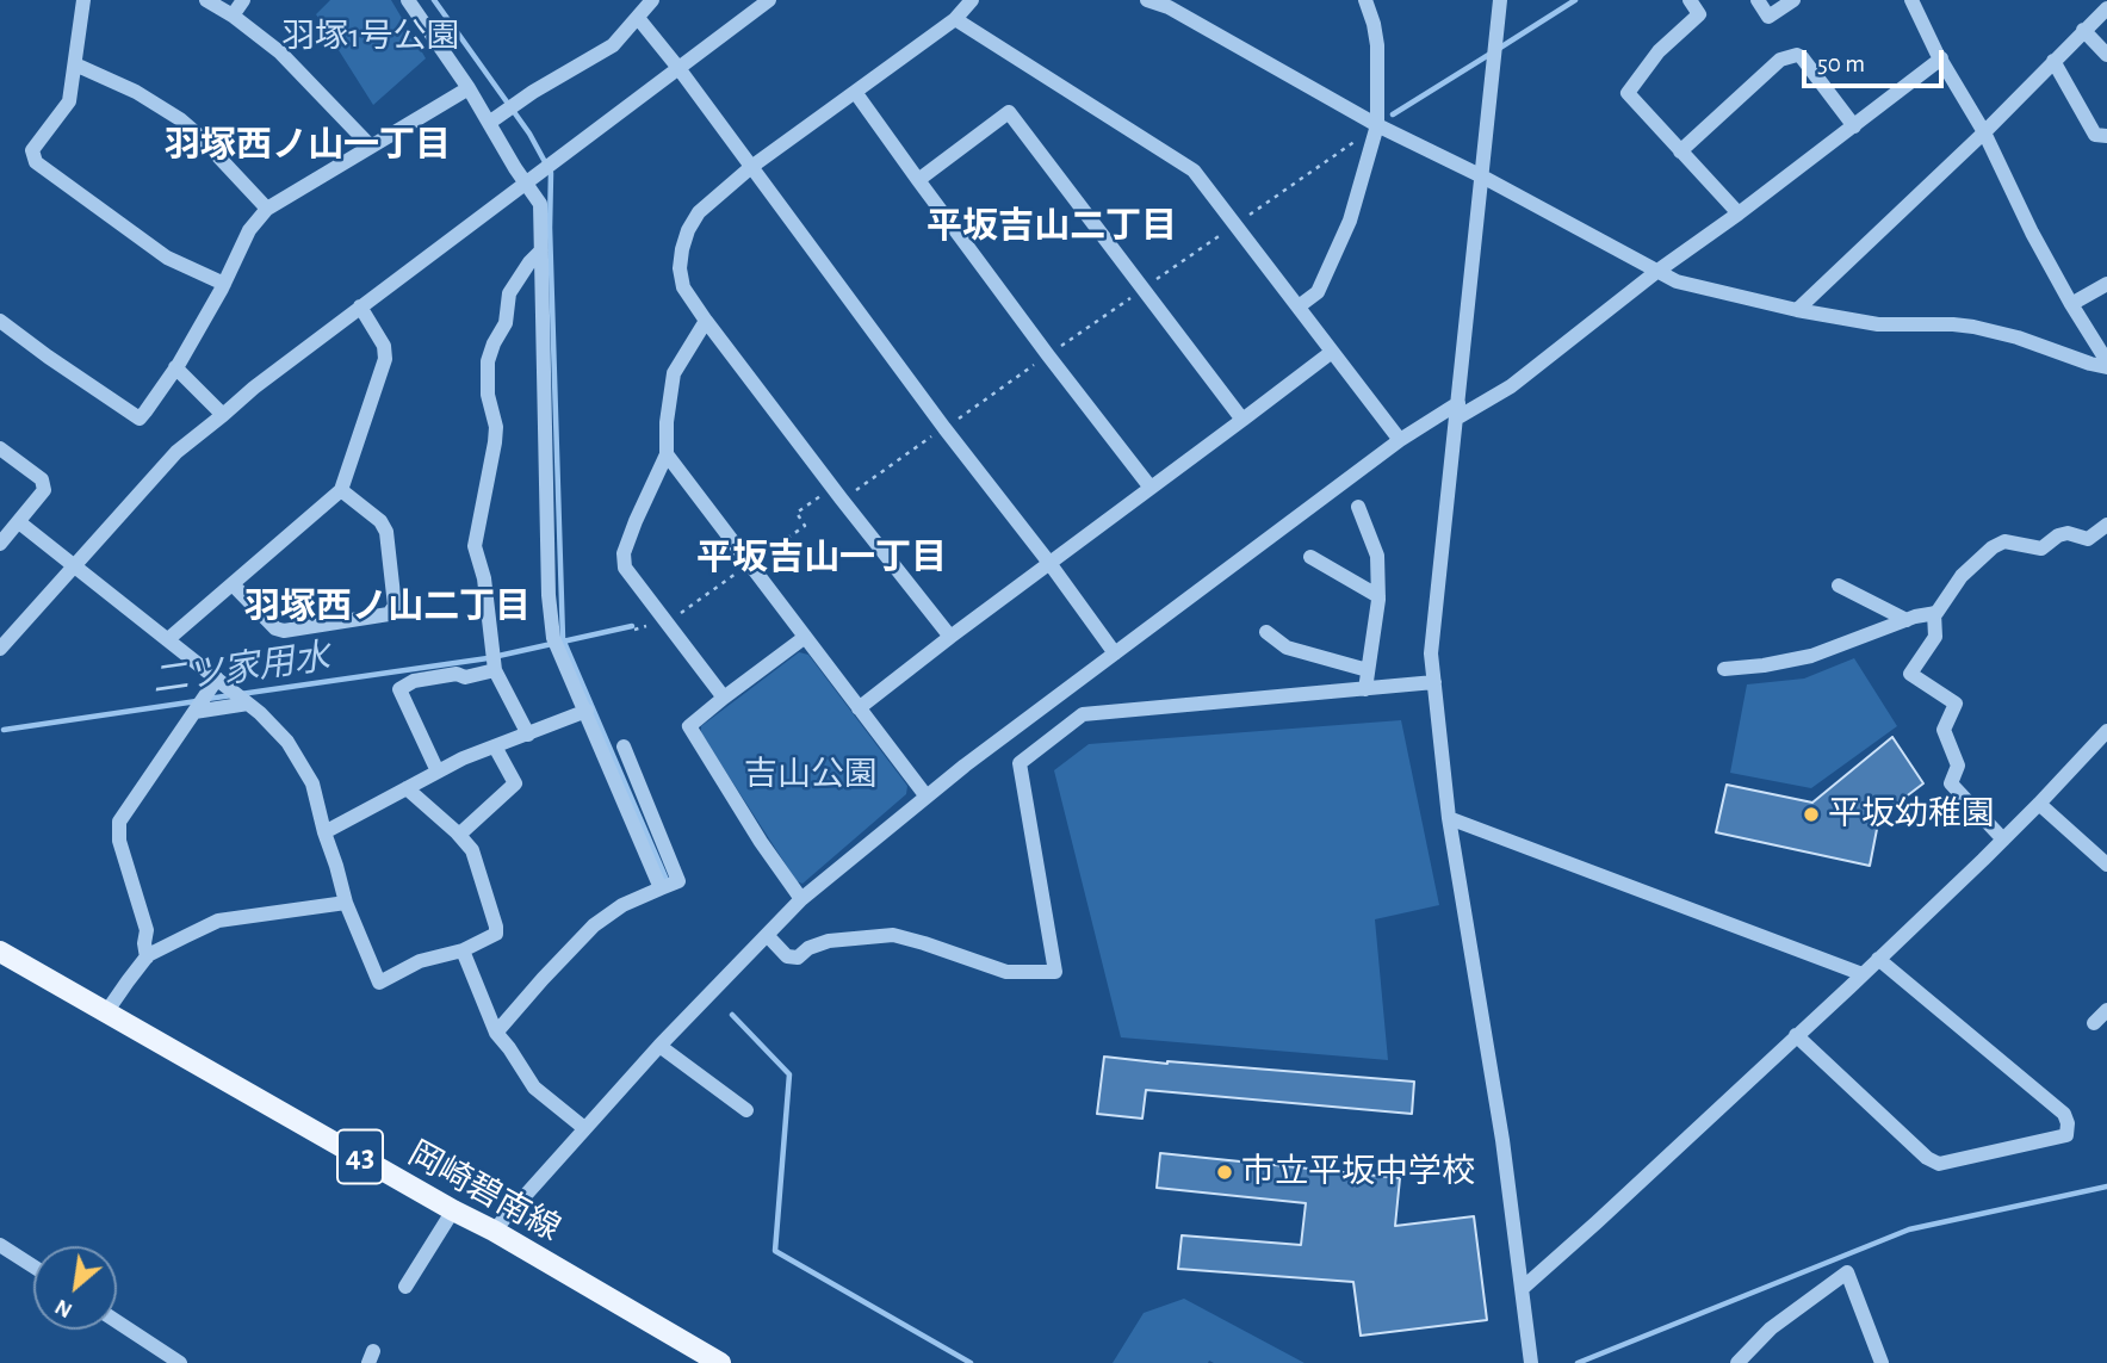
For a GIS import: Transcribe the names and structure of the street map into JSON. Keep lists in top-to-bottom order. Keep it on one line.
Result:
{"streets":{"main road":["43","岡崎碧南線"]},"districts":["羽塚西ノ山一丁目","平坂吉山二丁目","平坂吉山一丁目","羽塚西ノ山二丁目"],"water":["二ツ家用水"],"parks":["羽塚1号公園","吉山公園"],"places":["平坂幼稚園","市立平坂中学校"],"scale_bar":"50 m","north":"bottom left"}
